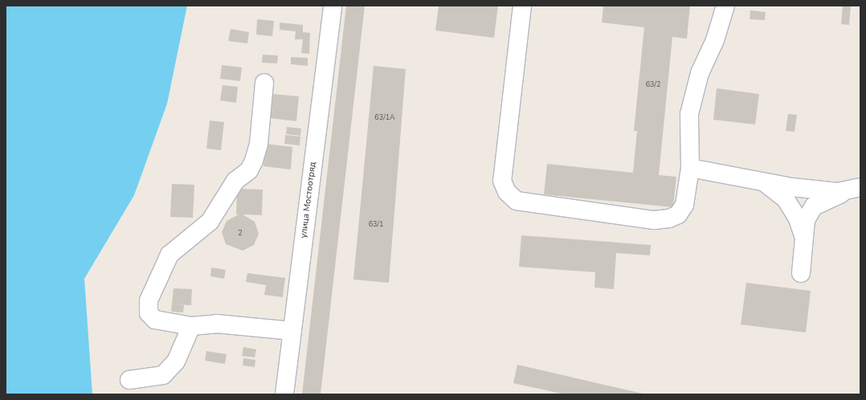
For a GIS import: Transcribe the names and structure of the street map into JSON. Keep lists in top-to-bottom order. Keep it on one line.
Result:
{"streets":{"street":["улица Мостоотряд"]},"house_numbers":["63/2","63/1А","63/1","2"]}
